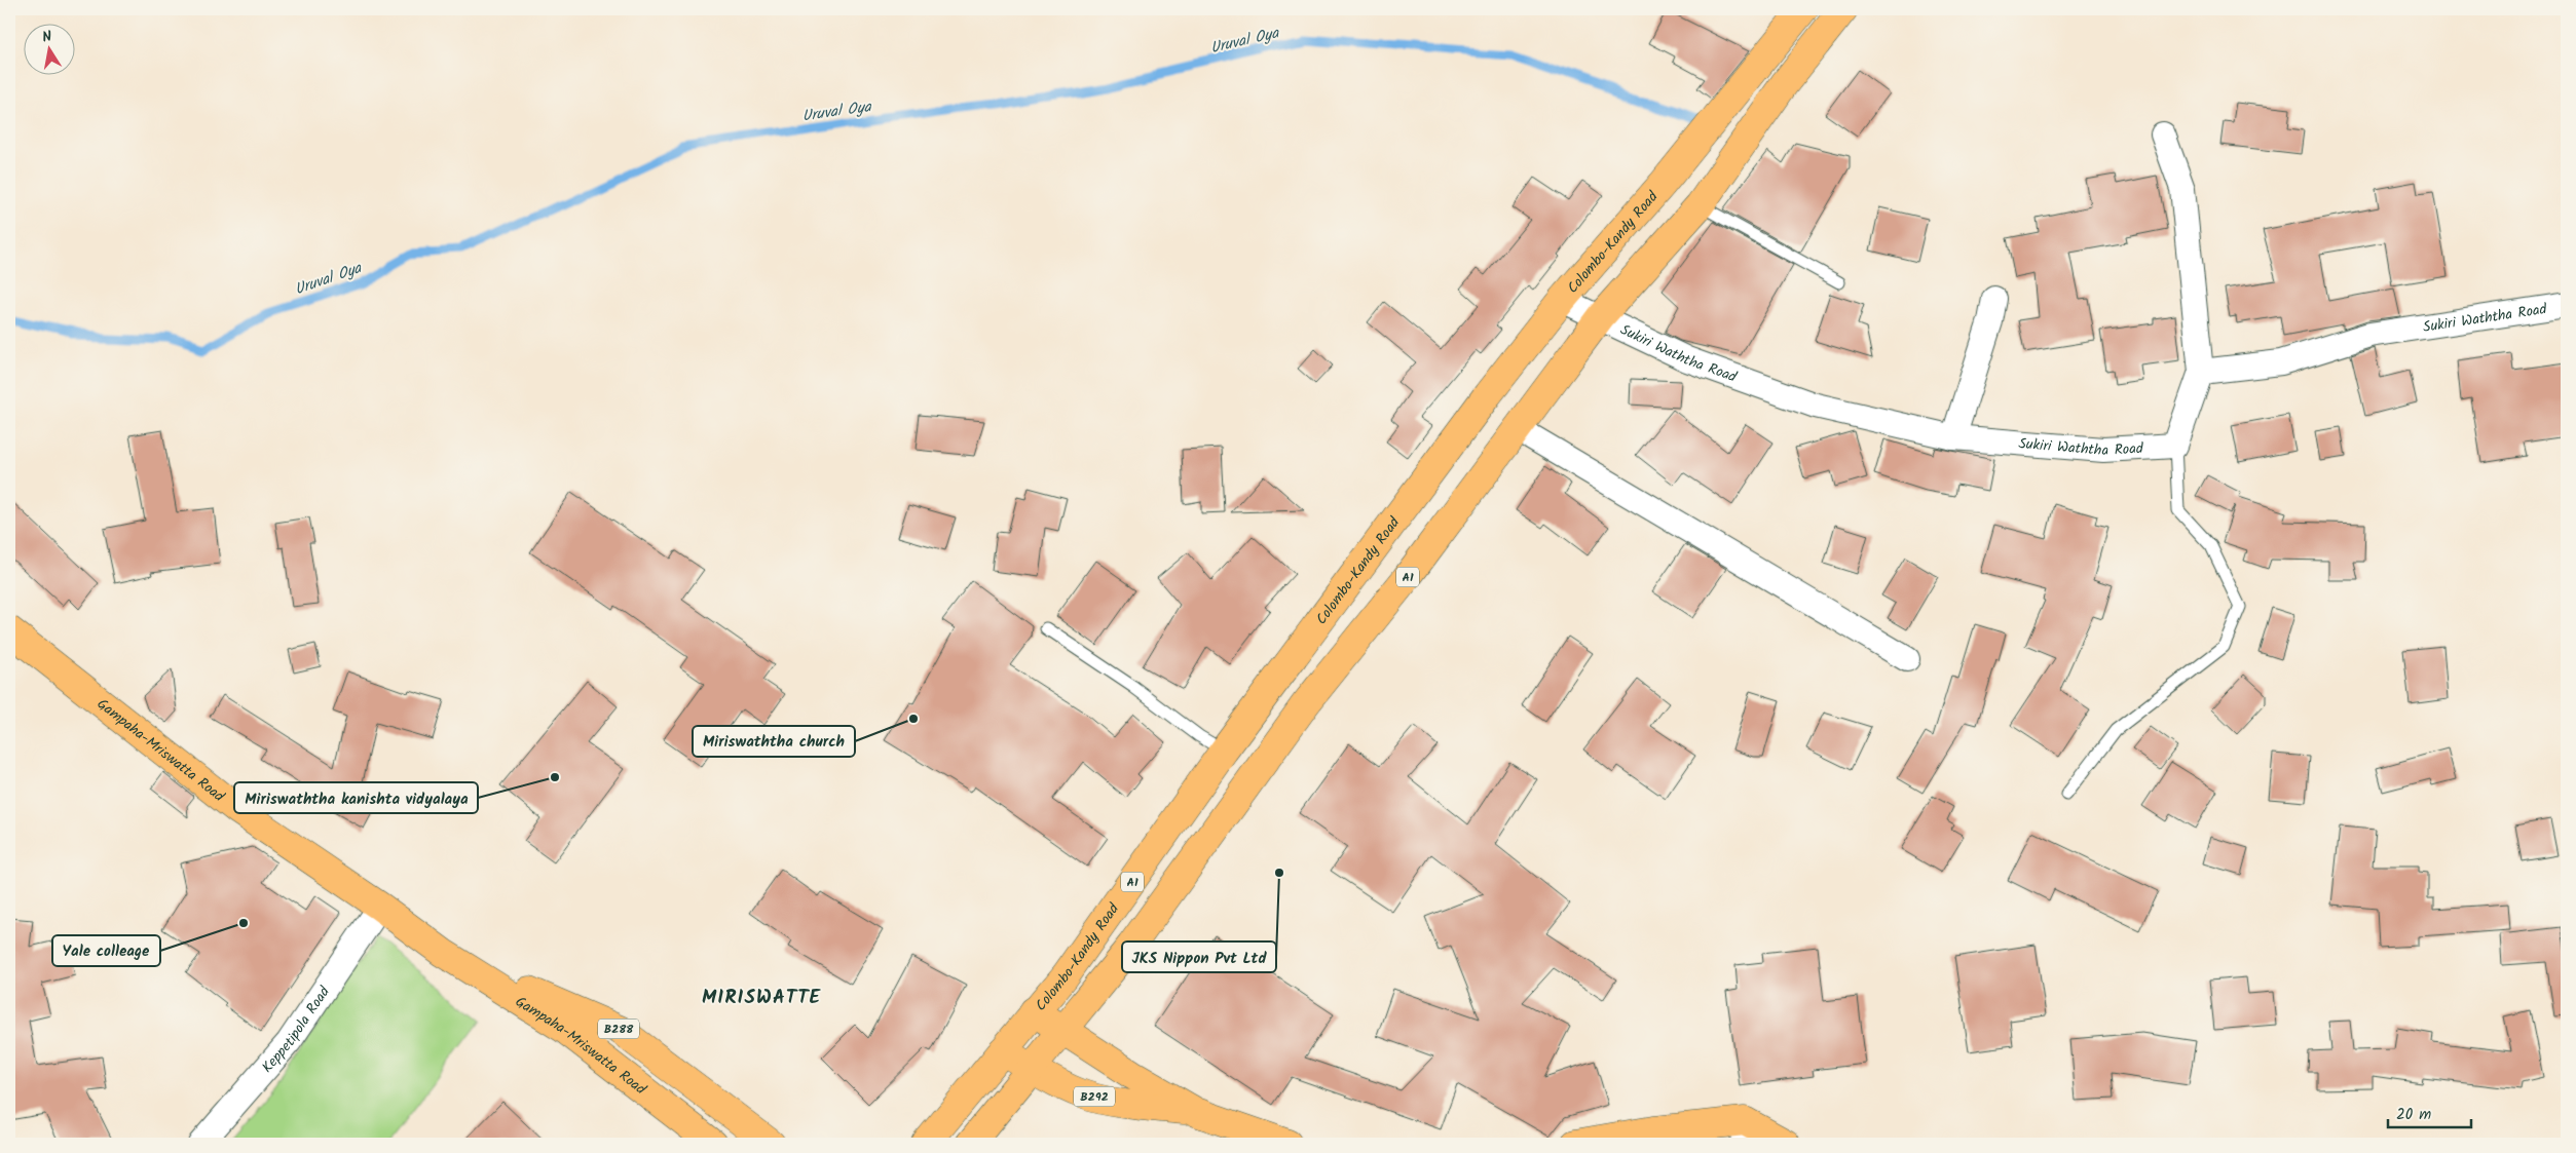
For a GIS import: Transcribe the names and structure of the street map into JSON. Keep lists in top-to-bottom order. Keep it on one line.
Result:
{"streets":{"main road":["Colombo-Kandy Road","A1","Gampaha-Mriswatta Road","B288","B292"],"street":["Sukiri Waththa Road","Keppetipola Road"]},"crossings":[["Colombo-Kandy Road","Sukiri Waththa Road"],["Colombo-Kandy Road","B292"],["Sukiri Waththa Road","A1"],["A1","B292"],["Gampaha-Mriswatta Road","Keppetipola Road"]],"districts":["MIRISWATTE"],"water":["Uruval Oya"],"places":["Miriswaththa church","Miriswaththa kanishta vidyalaya","JKS Nippon Pvt Ltd","Yale colleage"],"scale_bar":"20 m","north":"top"}
